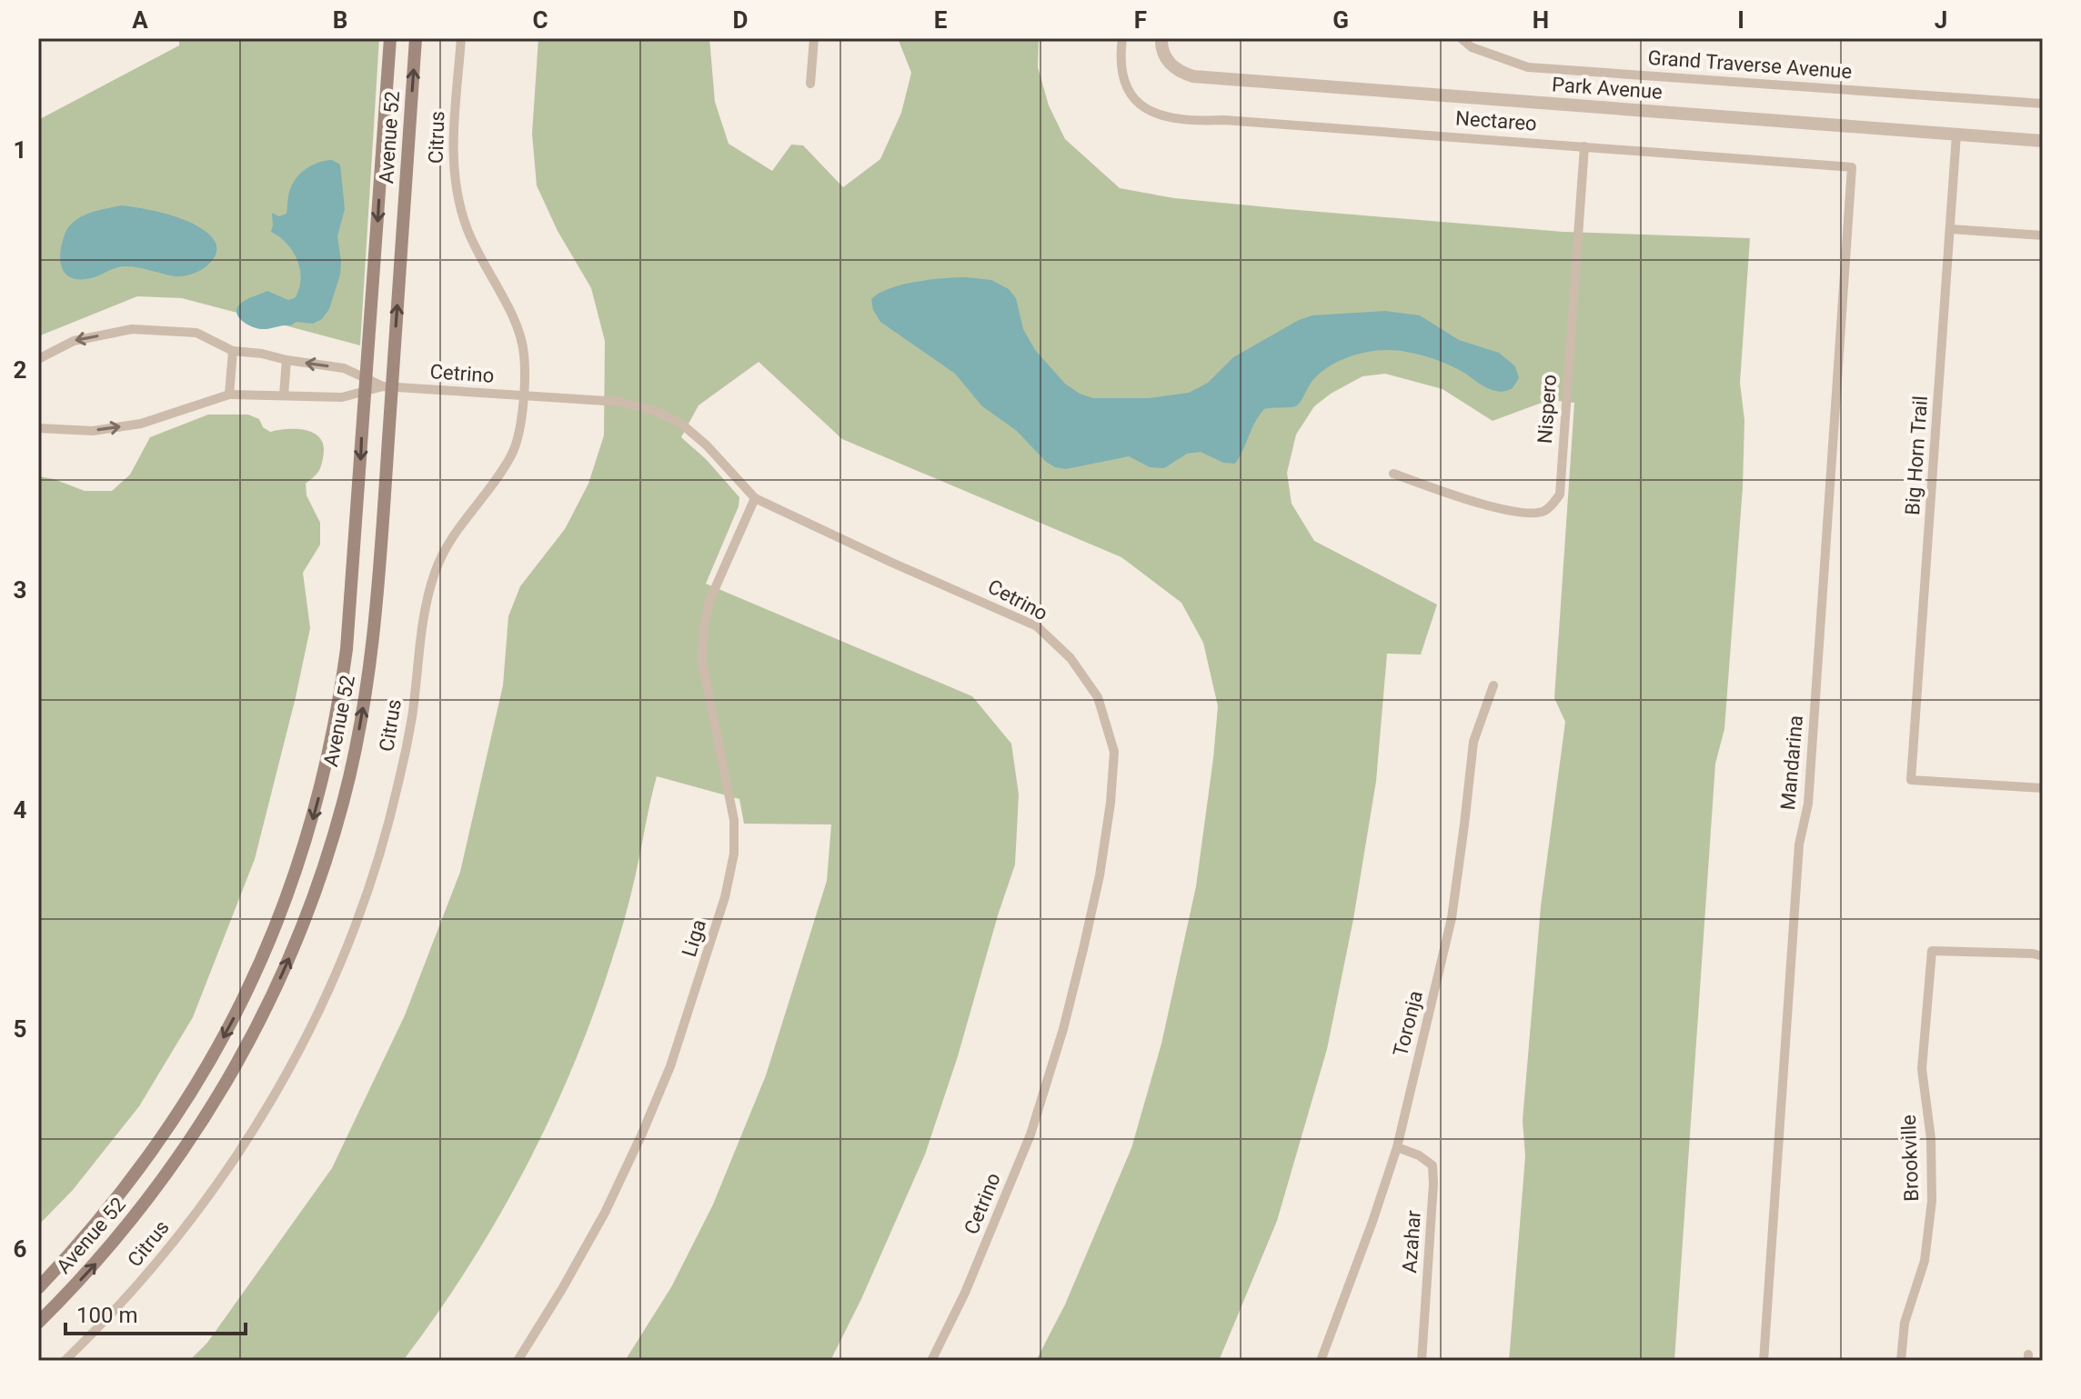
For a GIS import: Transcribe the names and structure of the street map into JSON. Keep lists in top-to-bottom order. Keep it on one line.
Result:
{"streets":{"main road":["Avenue 52"],"street":["Grand Traverse Avenue","Park Avenue","Nectareo","Citrus","Cetrino","Nispero","Big Horn Trail","Mandarina","Liga","Toronja","Brookville","Azahar"]},"crossings":[["Park Avenue","Big Horn Trail"],["Nectareo","Nispero"],["Nectareo","Mandarina"],["Avenue 52","Cetrino"],["Citrus","Cetrino"],["Cetrino","Liga"],["Toronja","Azahar"]],"scale_bar":"100 m","grid":{"columns":["A","B","C","D","E","F","G","H","I","J"],"rows":["1","2","3","4","5","6"]}}
